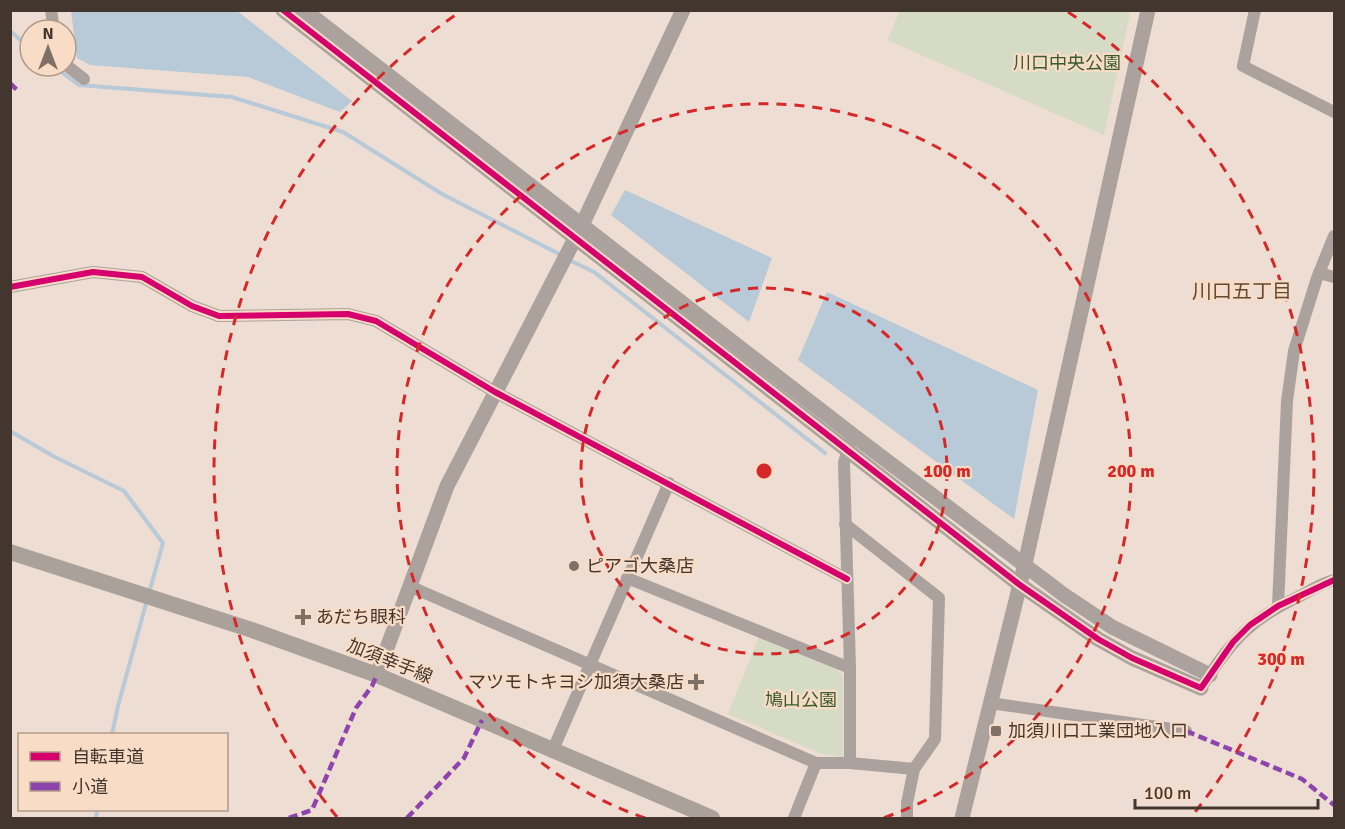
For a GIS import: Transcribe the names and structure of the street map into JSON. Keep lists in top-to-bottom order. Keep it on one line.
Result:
{"streets":{"main road":["加須幸手線"]},"districts":["川口五丁目"],"parks":["川口中央公園","鳩山公園"],"places":{"other":["ピアゴ大桑店"],"health":["あだち眼科","マツモトキヨシ加須大桑店"],"transit":["加須川口工業団地入口"]},"legend":["自転車道","小道"],"scale_bar":"100 m","north":"top","rings":["100 m","200 m","300 m"]}
